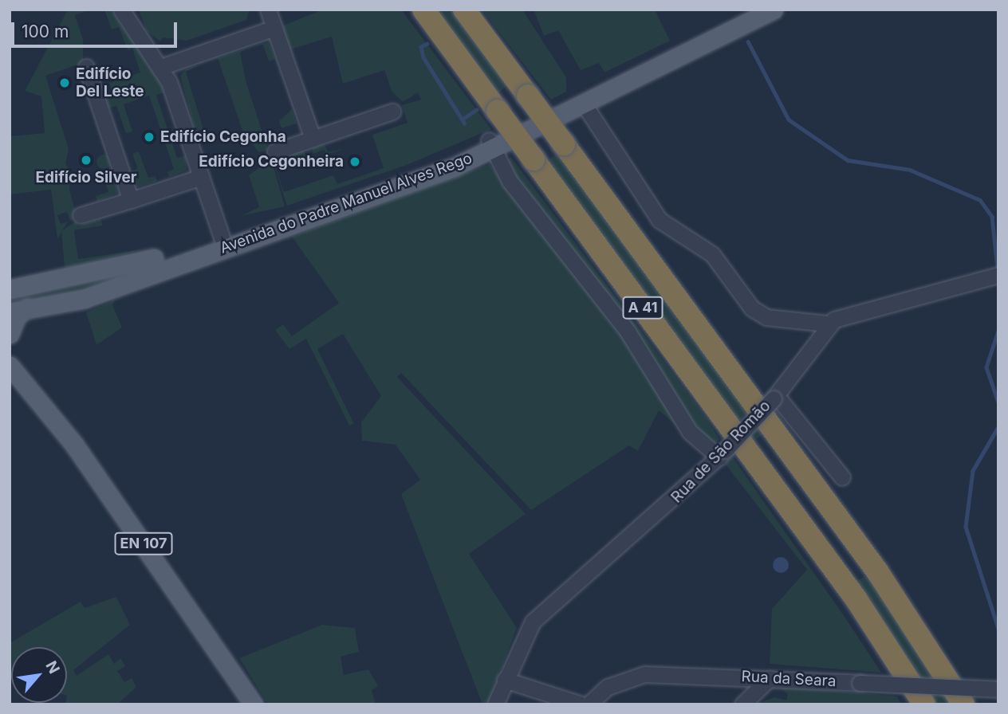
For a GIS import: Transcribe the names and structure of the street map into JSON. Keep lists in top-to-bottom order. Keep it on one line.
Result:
{"streets":{"highway":["A 41"],"main road":["Avenida do Padre Manuel Alves Rego","EN 107"],"street":["Rua de São Romão","Rua da Seara"]},"places":["Edifício Del Leste","Edifício Cegonha","Edifício Silver","Edifício Cegonheira"],"scale_bar":"100 m","north":"top right"}
